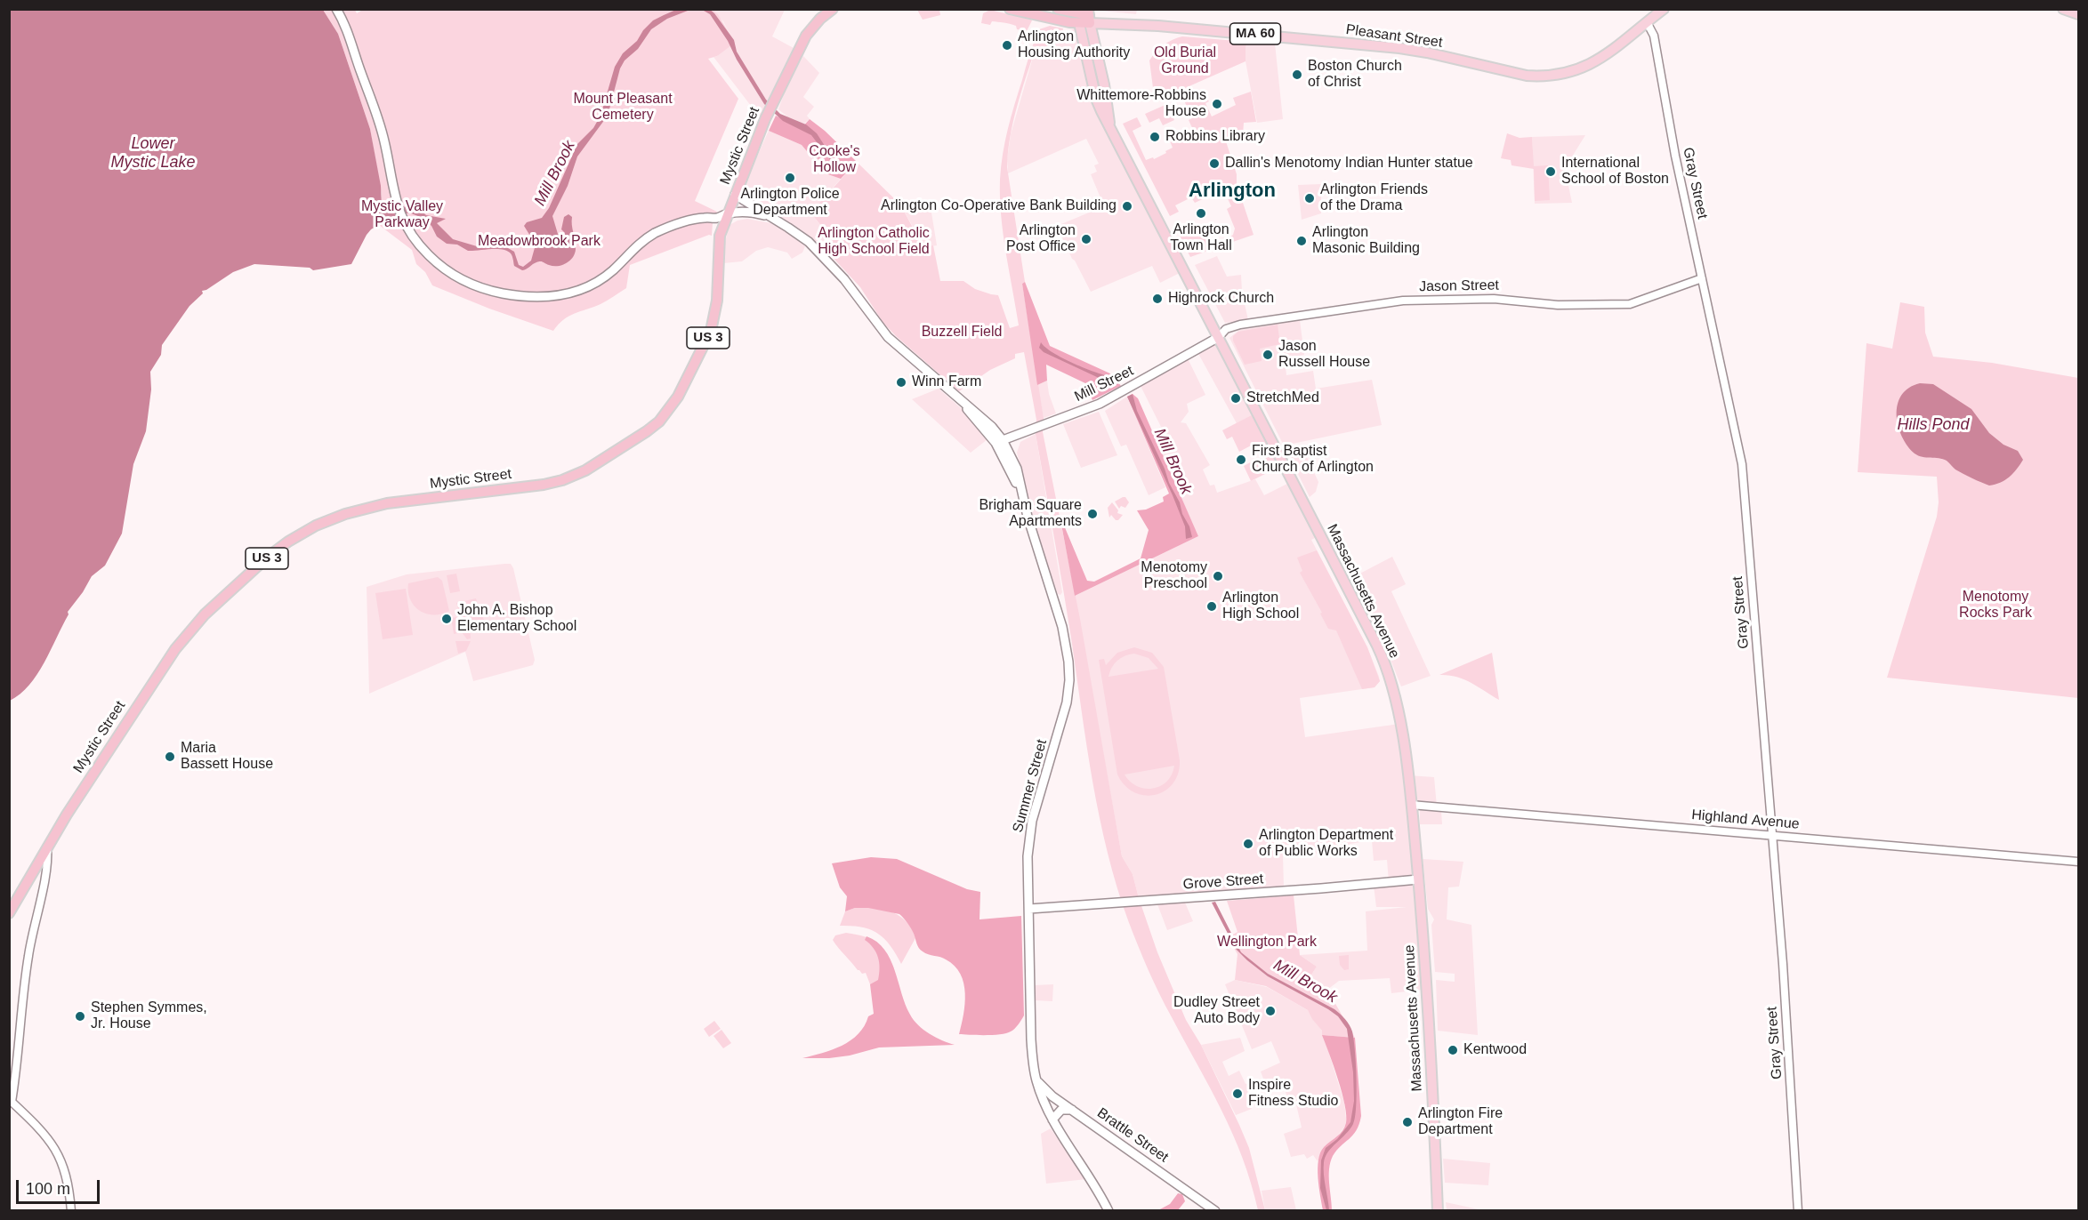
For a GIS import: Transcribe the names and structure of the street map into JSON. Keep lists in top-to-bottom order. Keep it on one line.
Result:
{"streets":{"highway":["Mystic Street","US 3"],"main road":["MA 60","Pleasant Street","Mill Street","Massachusetts Avenue","Summer Street","Grove Street","Brattle Street"],"street":["Gray Street","Jason Street","Highland Avenue"]},"crossings":[["Pleasant Street","Gray Street"],["Pleasant Street","Massachusetts Avenue"],["Mystic Street","Summer Street"],["Gray Street","Jason Street"],["Gray Street","Highland Avenue"],["Jason Street","Mill Street"],["Jason Street","Massachusetts Avenue"],["Mill Street","Massachusetts Avenue"],["Mill Street","Summer Street"],["Massachusetts Avenue","Highland Avenue"],["Massachusetts Avenue","Grove Street"],["Summer Street","Grove Street"],["Summer Street","Brattle Street"]],"districts":["Arlington"],"water":["Lower Mystic Lake","Mill Brook","Hills Pond"],"parks":["Old Burial Ground","Mount Pleasant Cemetery","Cooke's Hollow","Mystic Valley Parkway","Arlington Catholic High School Field","Meadowbrook Park","Buzzell Field","Menotomy Rocks Park","Wellington Park"],"places":["Arlington Housing Authority","Boston Church of Christ","Whittemore-Robbins House","Robbins Library","Dallin's Menotomy Indian Hunter statue","International School of Boston","Arlington Police Department","Arlington Friends of the Drama","Arlington Co-Operative Bank Building","Arlington Town Hall","Arlington Post Office","Arlington Masonic Building","Highrock Church","Jason Russell House","Winn Farm","StretchMed","First Baptist Church of Arlington","Brigham Square Apartments","Menotomy Preschool","Arlington High School","John A. Bishop Elementary School","Maria Bassett House","Arlington Department of Public Works","Dudley Street Auto Body","Stephen Symmes, Jr. House","Kentwood","Inspire Fitness Studio","Arlington Fire Department"],"scale_bar":"100 m"}
